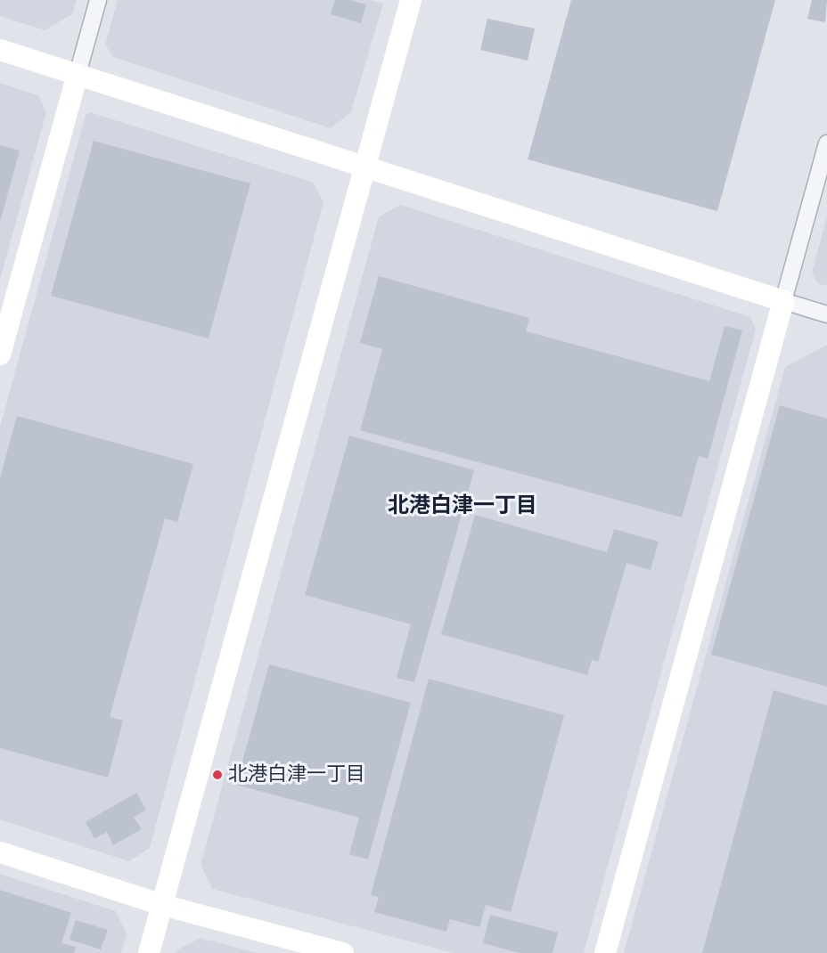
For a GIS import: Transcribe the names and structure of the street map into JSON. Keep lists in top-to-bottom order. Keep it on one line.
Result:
{"districts":["北港白津一丁目"],"places":["北港白津一丁目"]}
